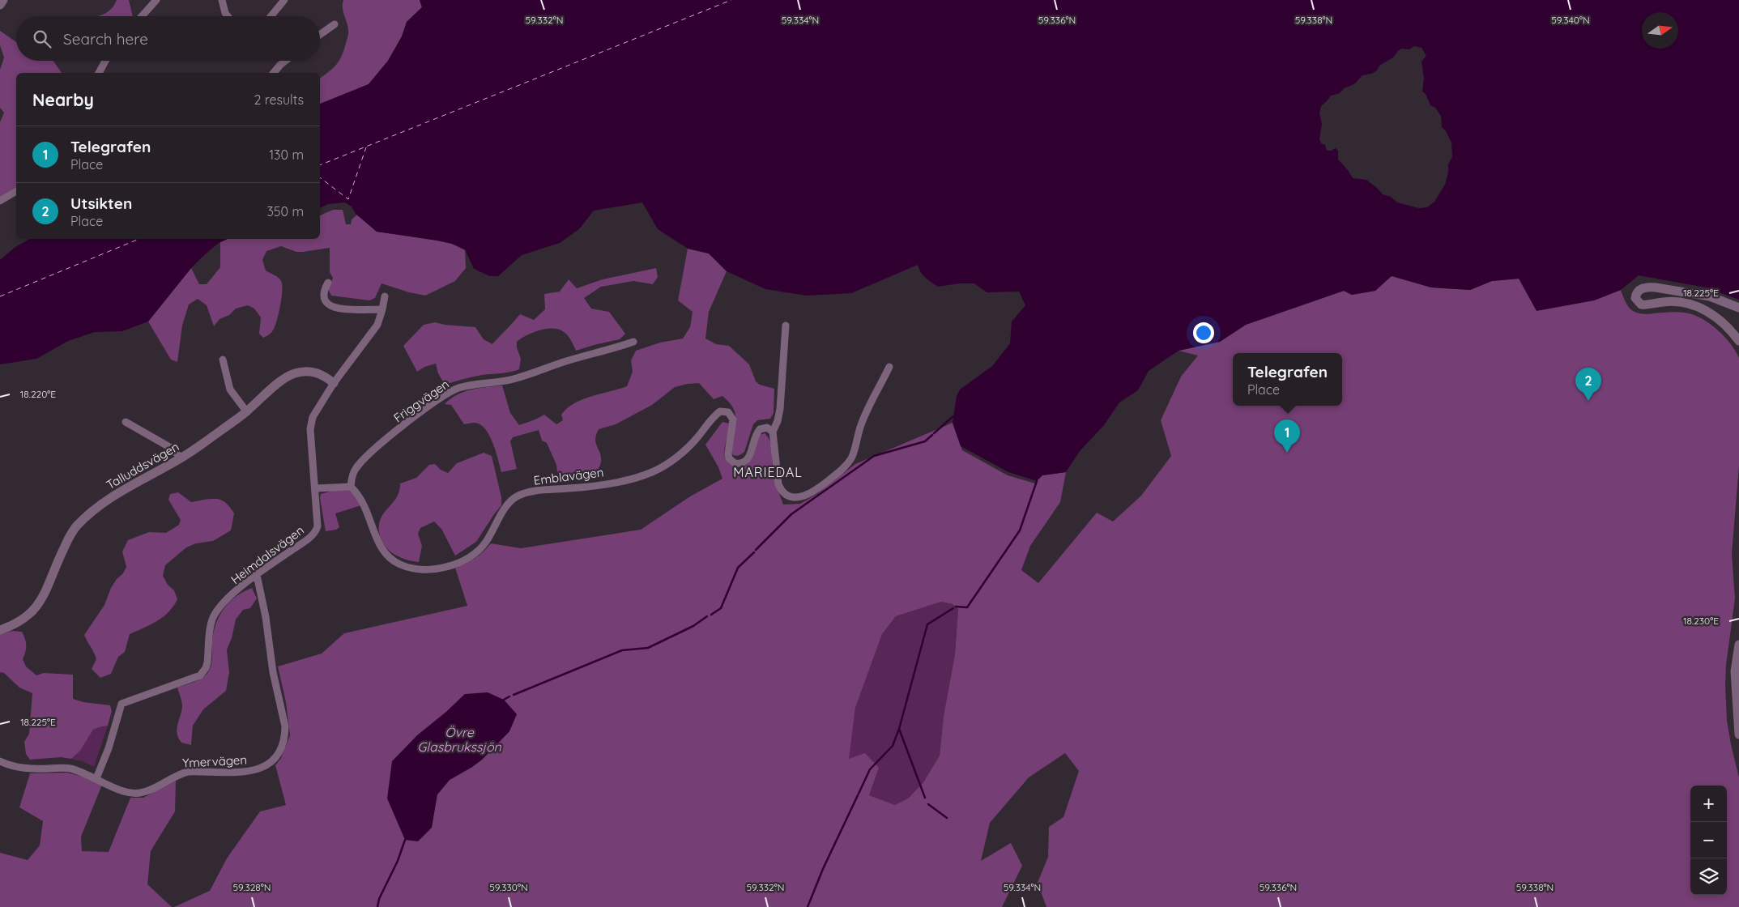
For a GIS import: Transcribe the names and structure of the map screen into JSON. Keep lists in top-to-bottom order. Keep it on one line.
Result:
{"streets":{"street":["Friggvägen","Talluddsvägen","Emblavägen","Heimdalsvägen","Ymervägen"]},"crossings":[["Friggvägen","Emblavägen"],["Talluddsvägen","Heimdalsvägen"],["Heimdalsvägen","Ymervägen"]],"districts":["MARIEDAL"],"water":["Övre Glasbrukssjön"],"north":"right","page":{"search":"Search here","heading":["Nearby","2 results"],"list":[{"mark":"1","name":"Telegrafen","note":"Place","value":"130 m"},{"mark":"2","name":"Utsikten","note":"Place","value":"350 m"}],"popup":["Telegrafen","Place"],"pins":["2","1"],"map_buttons":["+","−"]},"coordinates":["59.332°N","59.334°N","59.336°N","59.338°N","59.340°N","18.225°E","18.220°E","18.230°E","59.328°N","59.330°N"]}
